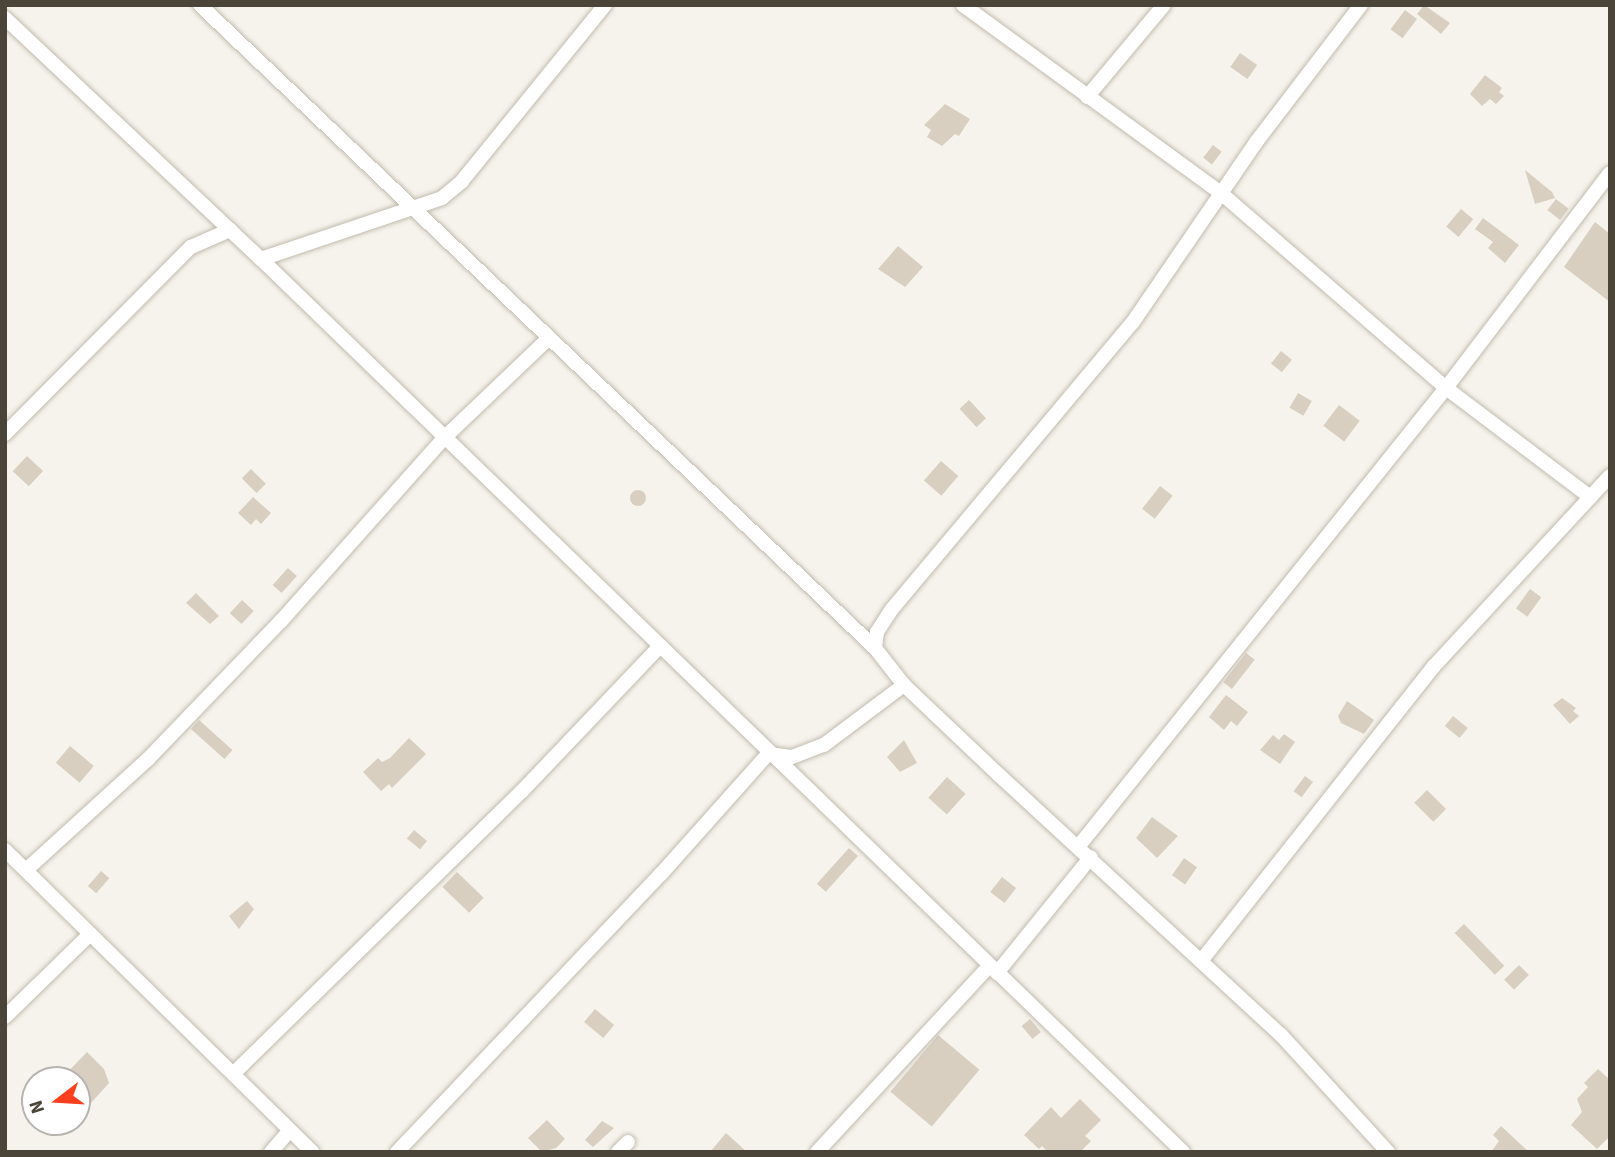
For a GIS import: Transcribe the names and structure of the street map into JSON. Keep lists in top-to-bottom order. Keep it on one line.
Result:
{"north":"left"}
